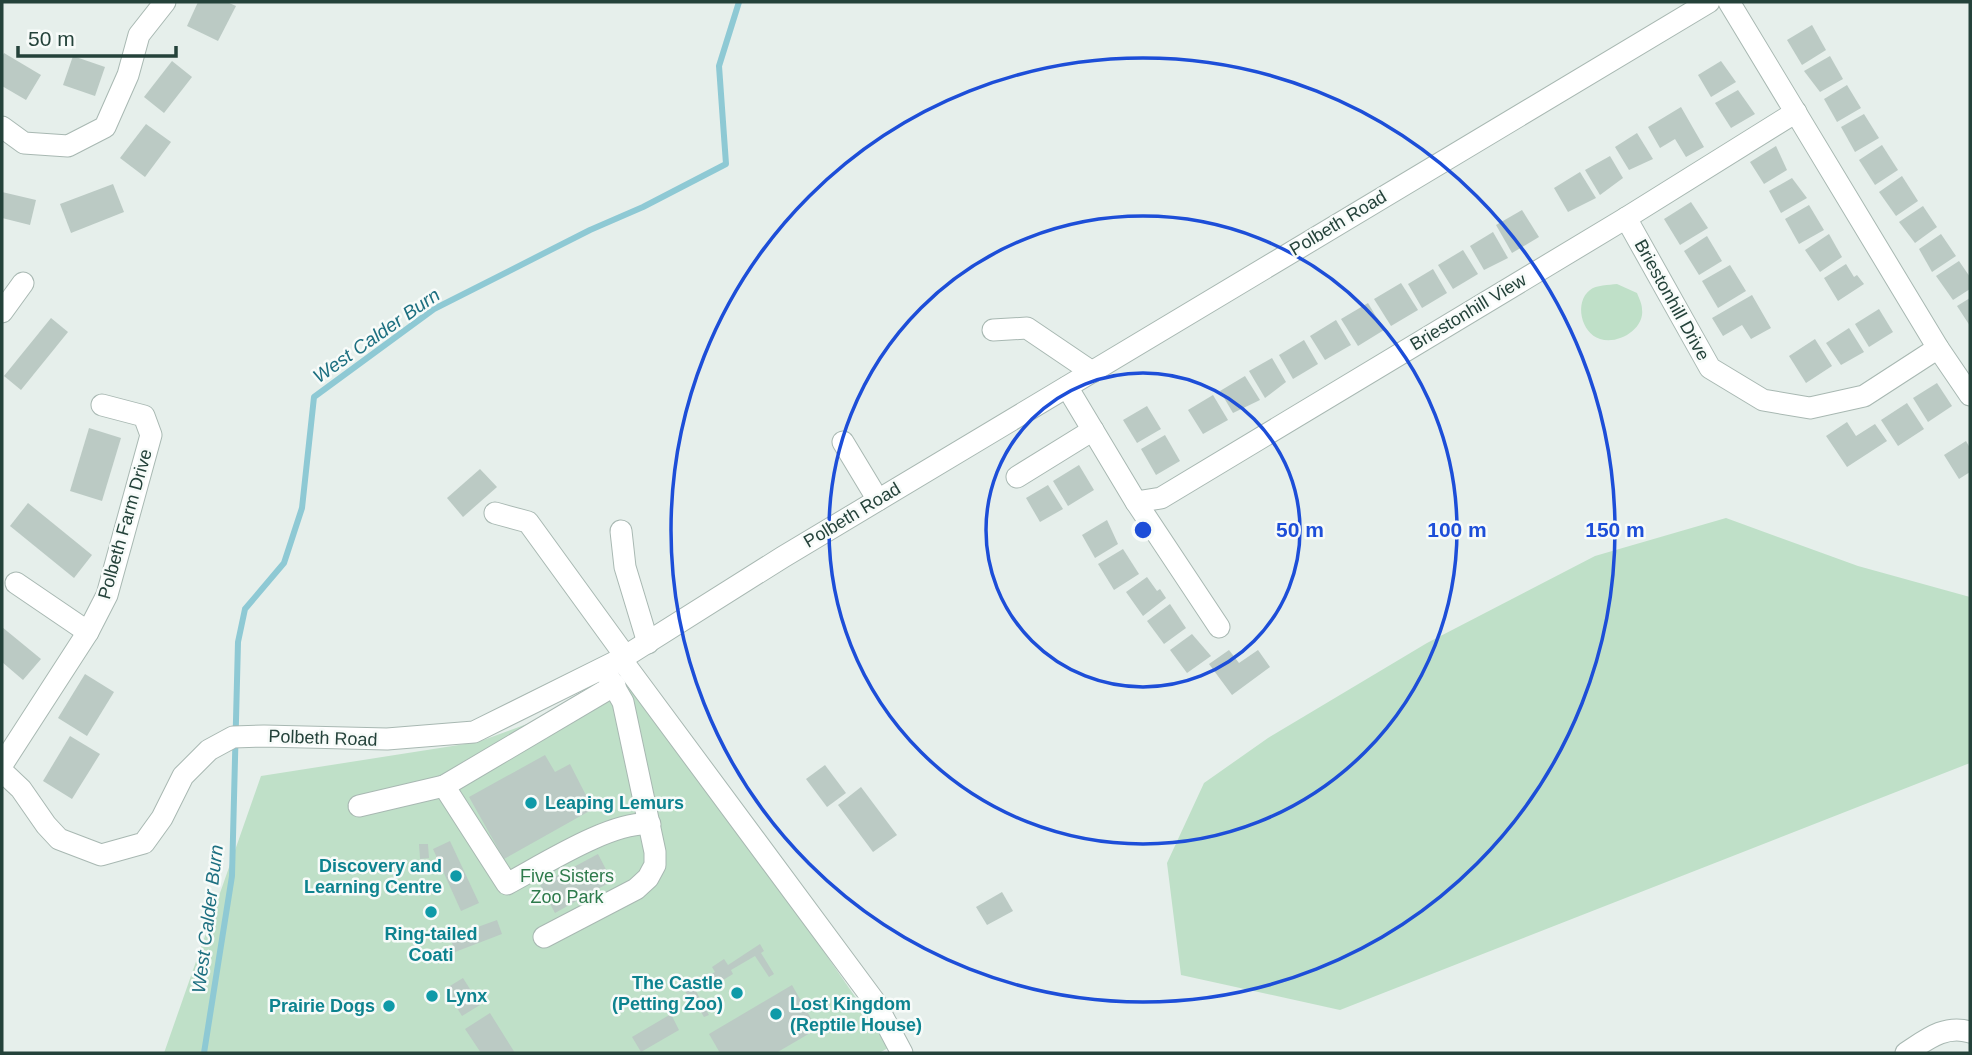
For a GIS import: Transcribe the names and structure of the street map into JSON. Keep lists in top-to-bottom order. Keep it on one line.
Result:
{"streets":{"street":["Polbeth Road","Briestonhill Drive","Briestonhill View","Polbeth Farm Drive"]},"crossings":[["Briestonhill Drive","Briestonhill View"]],"water":["West Calder Burn"],"parks":["Five Sisters Zoo Park"],"places":["Leaping Lemurs","Discovery and Learning Centre","Ring-tailed Coati","The Castle (Petting Zoo)","Lynx","Prairie Dogs","Lost Kingdom (Reptile House)"],"scale_bar":"50 m","rings":["50 m","100 m","150 m"]}
